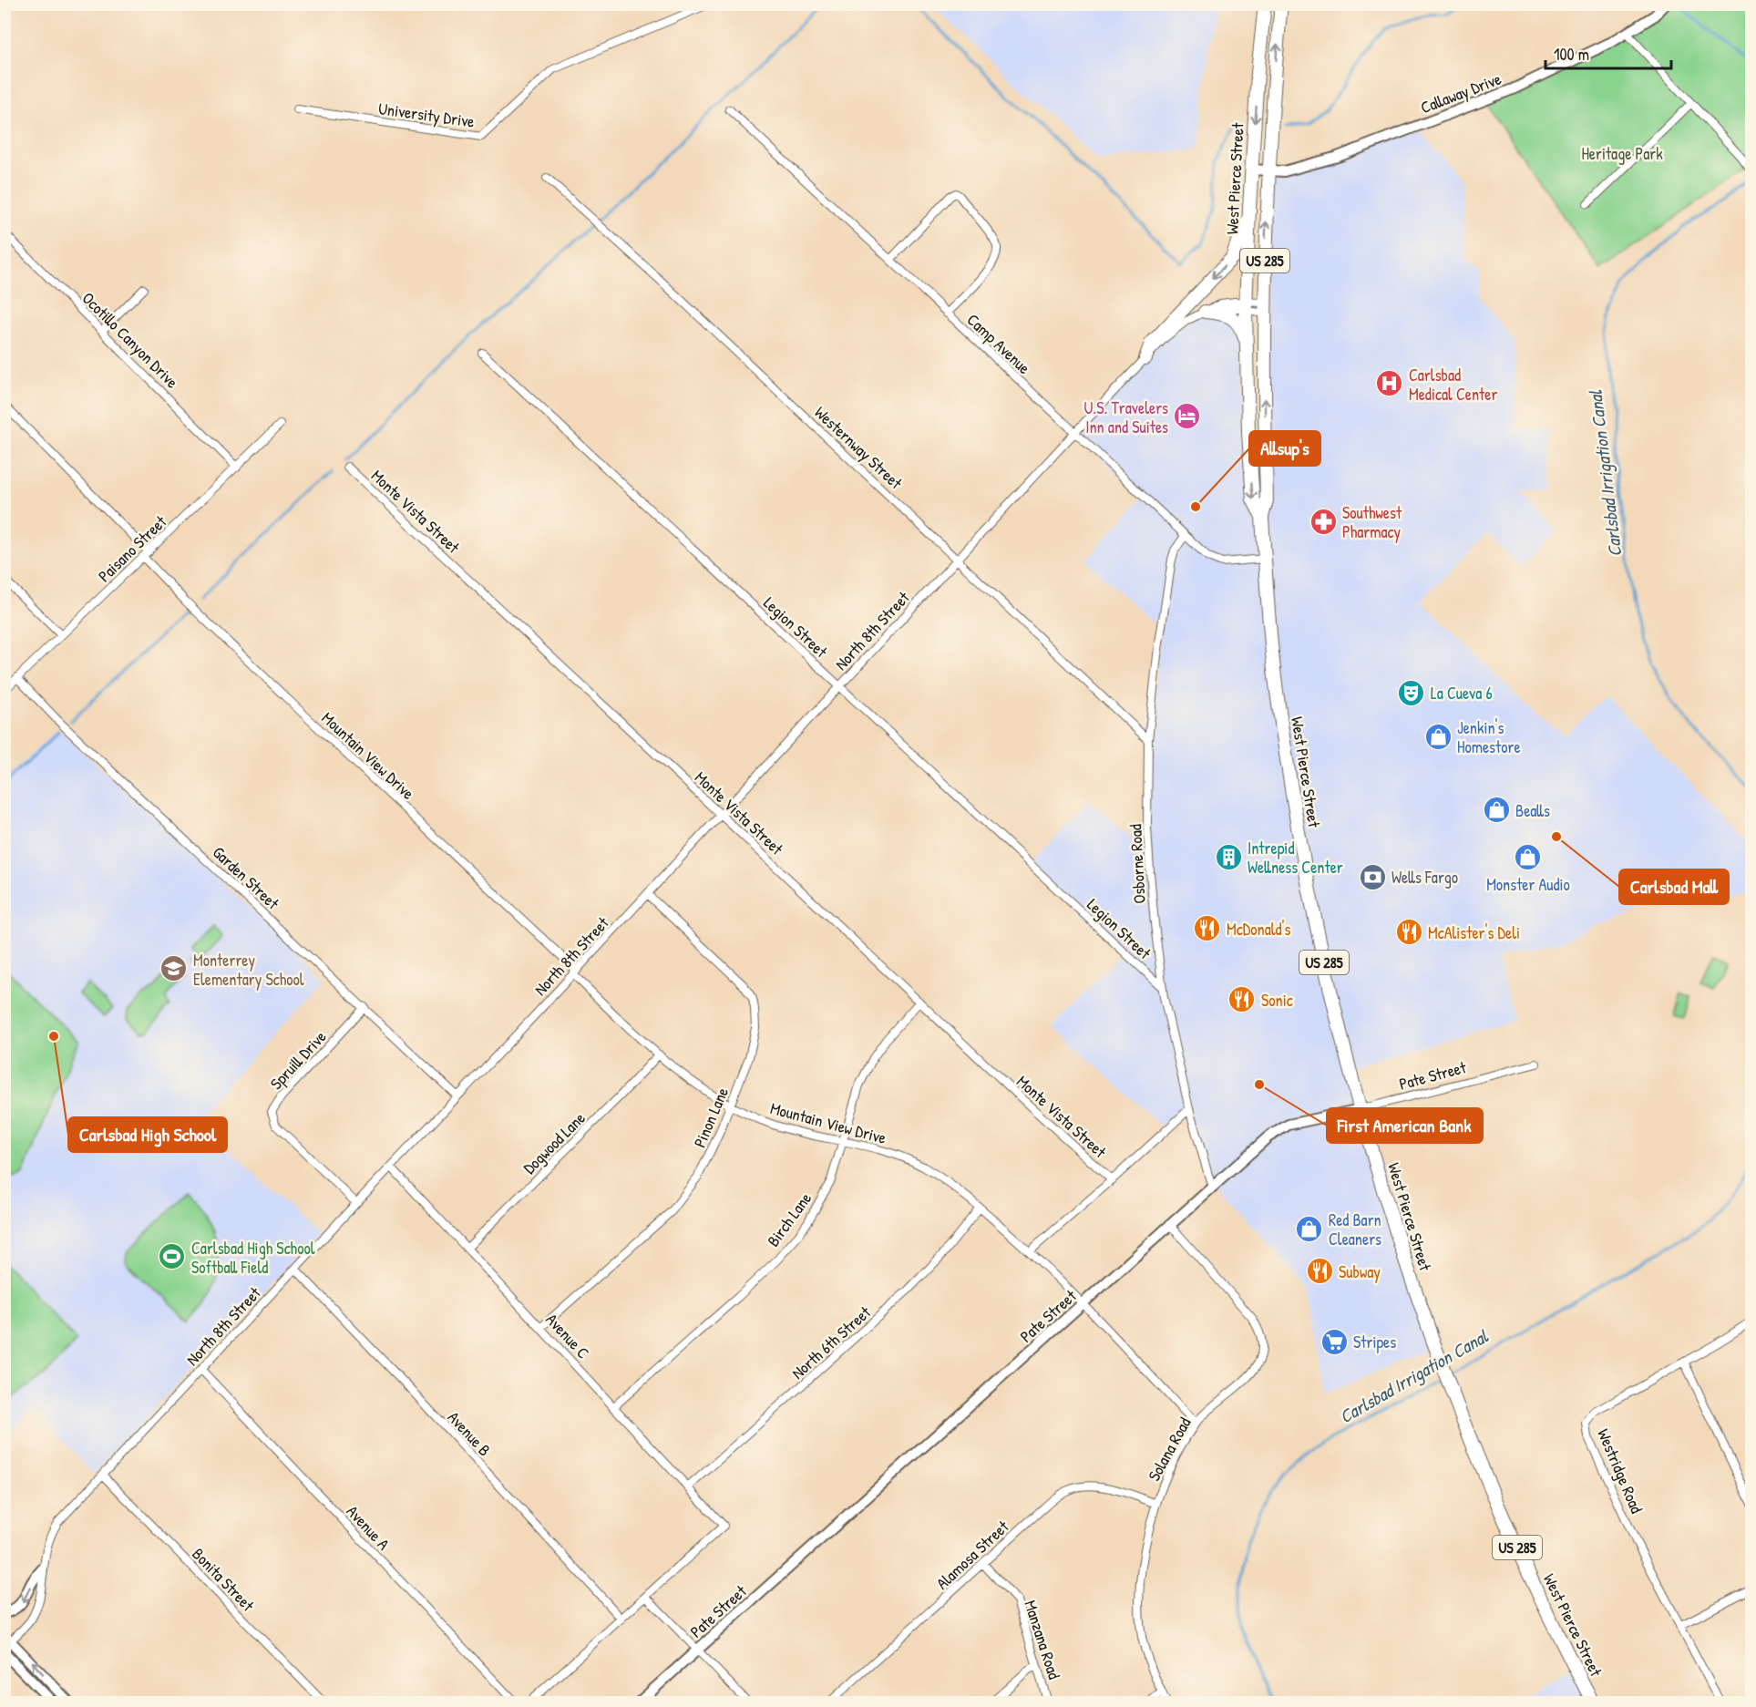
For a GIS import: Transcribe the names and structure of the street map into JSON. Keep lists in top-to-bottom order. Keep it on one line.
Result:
{"streets":{"highway":["West Pierce Street","US 285"],"street":["Callaway Drive","University Drive","Ocotillo Canyon Drive","Camp Avenue","Westernway Street","Monte Vista Street","Paisano Street","Legion Street","North 8th Street","Mountain View Drive","Osborne Road","Garden Street","Spruill Drive","Pate Street","Pinon Lane","Dogwood Lane","Birch Lane","Avenue C","North 6th Street","Avenue B","Solana Road","Westridge Road","Avenue A","Alamosa Street","Bonita Street","Manzana Road"]},"crossings":[["Callaway Drive","West Pierce Street"],["West Pierce Street","Camp Avenue"],["West Pierce Street","North 8th Street"],["West Pierce Street","Pate Street"],["Ocotillo Canyon Drive","Paisano Street"],["Camp Avenue","North 8th Street"],["Camp Avenue","Osborne Road"],["Westernway Street","North 8th Street"],["Westernway Street","Osborne Road"],["Monte Vista Street","North 8th Street"],["Monte Vista Street","Birch Lane"],["Paisano Street","Mountain View Drive"],["Paisano Street","Garden Street"],["Legion Street","North 8th Street"],["Legion Street","Osborne Road"],["North 8th Street","Mountain View Drive"],["North 8th Street","Garden Street"],["North 8th Street","Spruill Drive"],["North 8th Street","Pinon Lane"],["North 8th Street","Avenue C"],["North 8th Street","Avenue B"],["North 8th Street","Avenue A"],["North 8th Street","Bonita Street"],["Mountain View Drive","Pinon Lane"],["Mountain View Drive","Dogwood Lane"],["Mountain View Drive","Birch Lane"],["Mountain View Drive","North 6th Street"],["Osborne Road","Pate Street"],["Garden Street","Spruill Drive"],["Pate Street","Solana Road"],["Pinon Lane","Avenue C"],["Dogwood Lane","Avenue C"],["Birch Lane","Avenue C"],["Avenue C","North 6th Street"],["Solana Road","Alamosa Street"],["Alamosa Street","Manzana Road"]],"water":["Carlsbad Irrigation Canal"],"parks":["Heritage Park"],"places":{"hospital":["Carlsbad Medical Center"],"hotel":["U.S. Travelers Inn and Suites"],"other":["Allsup's","Carlsbad Mall","Carlsbad High School","First American Bank"],"pharmacy":["Southwest Pharmacy"],"theatre":["La Cueva 6"],"shop":["Jenkin's Homestore","Bealls","Monster Audio","Red Barn Cleaners"],"building":["Intrepid Wellness Center"],"bank":["Wells Fargo"],"restaurant":["McDonald's","McAlister's Deli","Sonic","Subway"],"school or university":["Monterrey Elementary School"],"sports":["Carlsbad High School Softball Field"],"supermarket":["Stripes"]},"scale_bar":"100 m"}
